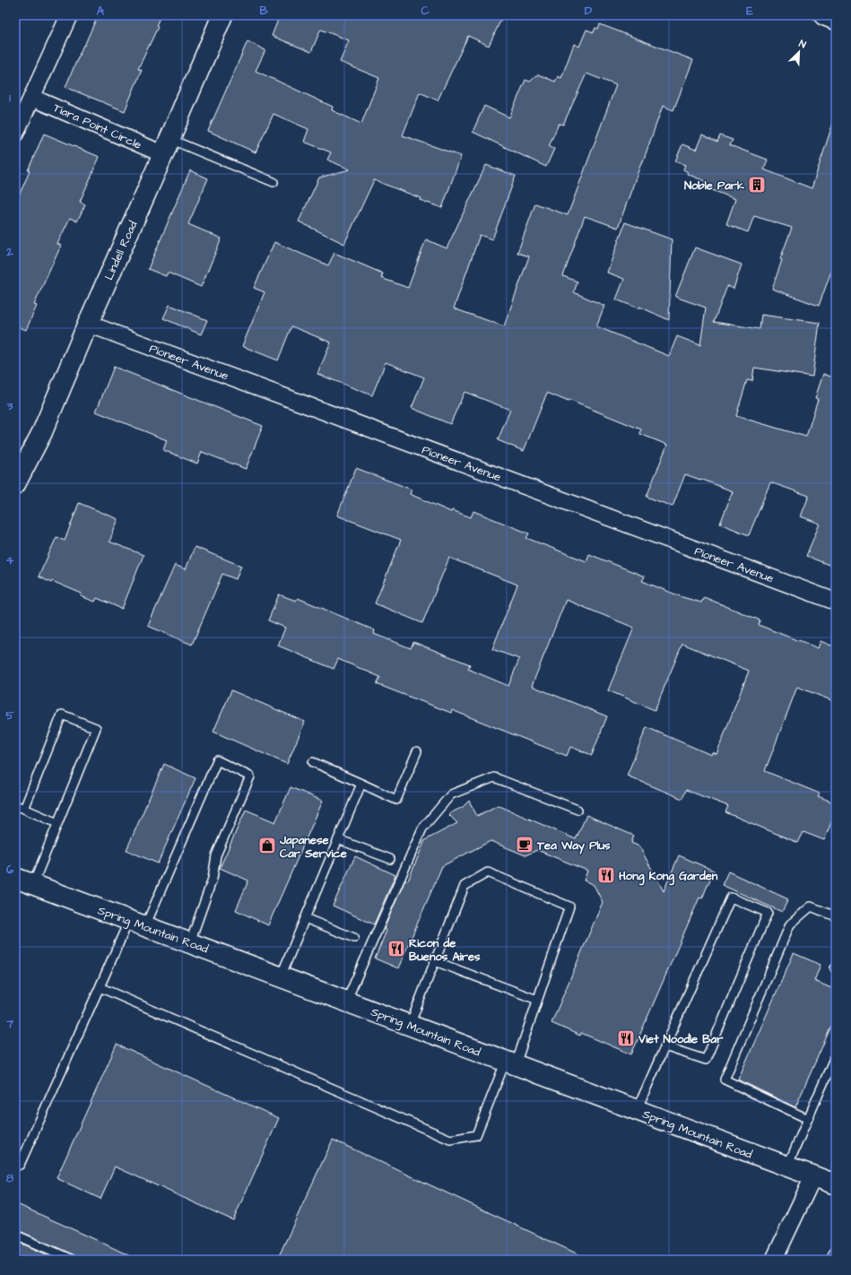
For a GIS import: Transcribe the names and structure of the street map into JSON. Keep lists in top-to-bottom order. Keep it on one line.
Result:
{"streets":{"main road":["Lindell Road","Spring Mountain Road"],"street":["Tiara Point Circle","Pioneer Avenue"]},"crossings":[["Tiara Point Circle","Lindell Road"],["Lindell Road","Pioneer Avenue"]],"places":{"building":["Noble Park"],"cafe":["Tea Way Plus"],"shop":["Japanese Car Service"],"restaurant":["Hong Kong Garden","Ricon de Buenos Aires","Viet Noodle Bar"]},"north":"top right","grid":{"columns":["A","B","C","D","E"],"rows":["1","2","3","4","5","6","7","8"]}}
